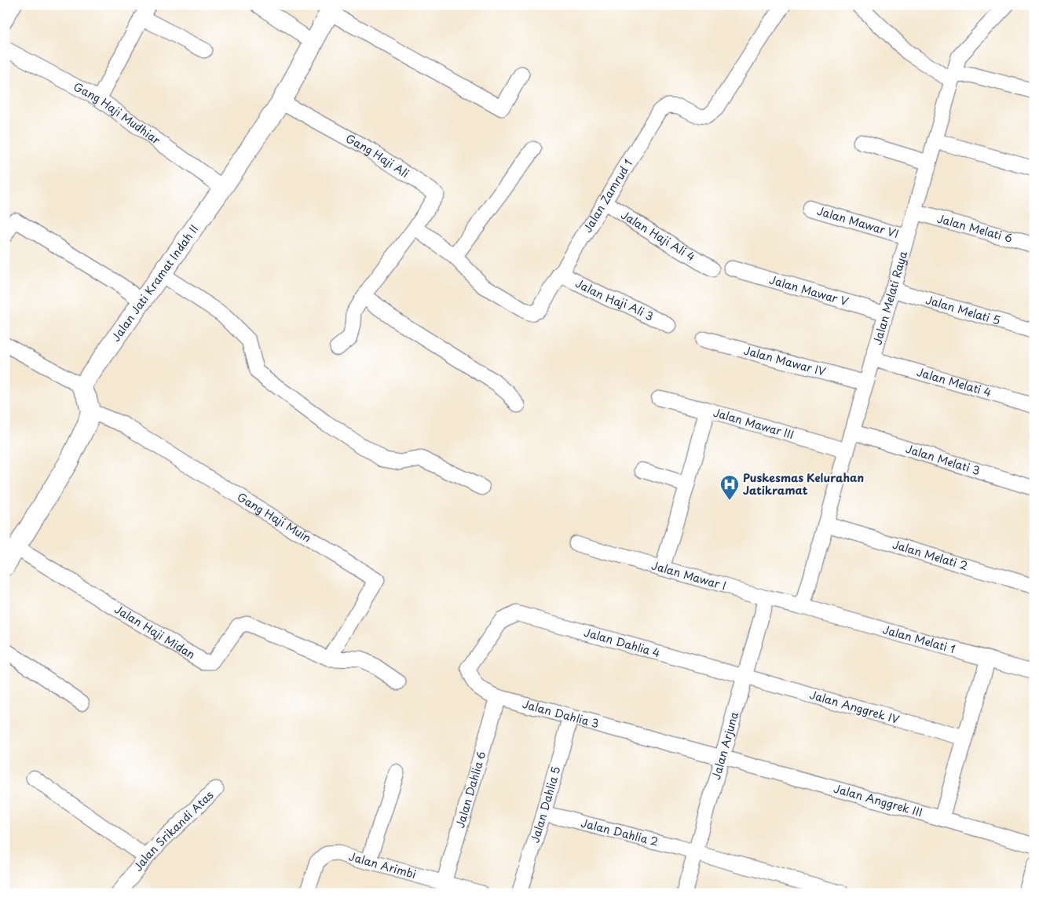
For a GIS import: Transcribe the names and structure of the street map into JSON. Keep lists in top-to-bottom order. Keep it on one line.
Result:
{"streets":{"street":["Gang Haji Mudhiar","Gang Haji Ali","Jalan Zamrud 1","Jalan Mawar VI","Jalan Melati 6","Jalan Haji Ali 4","Jalan Jati Kramat Indah II","Jalan Mawar V","Jalan Melati Raya","Jalan Haji Ali 3","Jalan Melati 5","Jalan Mawar IV","Jalan Melati 4","Jalan Mawar III","Jalan Melati 3","Gang Haji Muin","Jalan Melati 2","Jalan Mawar I","Jalan Haji Midan","Jalan Melati 1","Jalan Dahlia 4","Jalan Anggrek IV","Jalan Dahlia 3","Jalan Arjuna","Jalan Dahlia 6","Jalan Anggrek III","Jalan Dahlia 5","Jalan Srikandi Atas","Jalan Dahlia 2","Jalan Arimbi"]},"crossings":[["Gang Haji Mudhiar","Jalan Jati Kramat Indah II"],["Gang Haji Ali","Jalan Zamrud 1"],["Gang Haji Ali","Jalan Jati Kramat Indah II"],["Jalan Zamrud 1","Jalan Haji Ali 4"],["Jalan Zamrud 1","Jalan Haji Ali 3"],["Jalan Mawar VI","Jalan Melati Raya"],["Jalan Melati 6","Jalan Melati Raya"],["Jalan Mawar V","Jalan Melati Raya"],["Jalan Melati Raya","Jalan Melati 5"],["Jalan Melati Raya","Jalan Mawar IV"],["Jalan Melati Raya","Jalan Melati 4"],["Jalan Melati Raya","Jalan Mawar III"],["Jalan Melati Raya","Jalan Melati 3"],["Jalan Melati Raya","Jalan Melati 2"],["Jalan Melati Raya","Jalan Mawar I"],["Jalan Melati Raya","Jalan Melati 1"],["Gang Haji Muin","Jalan Haji Midan"],["Jalan Mawar I","Jalan Melati 1"],["Jalan Mawar I","Jalan Arjuna"],["Jalan Dahlia 4","Jalan Anggrek IV"],["Jalan Dahlia 4","Jalan Dahlia 3"],["Jalan Dahlia 4","Jalan Arjuna"],["Jalan Anggrek IV","Jalan Arjuna"],["Jalan Dahlia 3","Jalan Arjuna"],["Jalan Dahlia 3","Jalan Dahlia 6"],["Jalan Dahlia 3","Jalan Anggrek III"],["Jalan Dahlia 3","Jalan Dahlia 5"],["Jalan Arjuna","Jalan Anggrek III"],["Jalan Arjuna","Jalan Dahlia 2"],["Jalan Dahlia 6","Jalan Arimbi"],["Jalan Dahlia 5","Jalan Dahlia 2"]],"places":{"hospital":["Puskesmas Kelurahan Jatikramat"]}}
